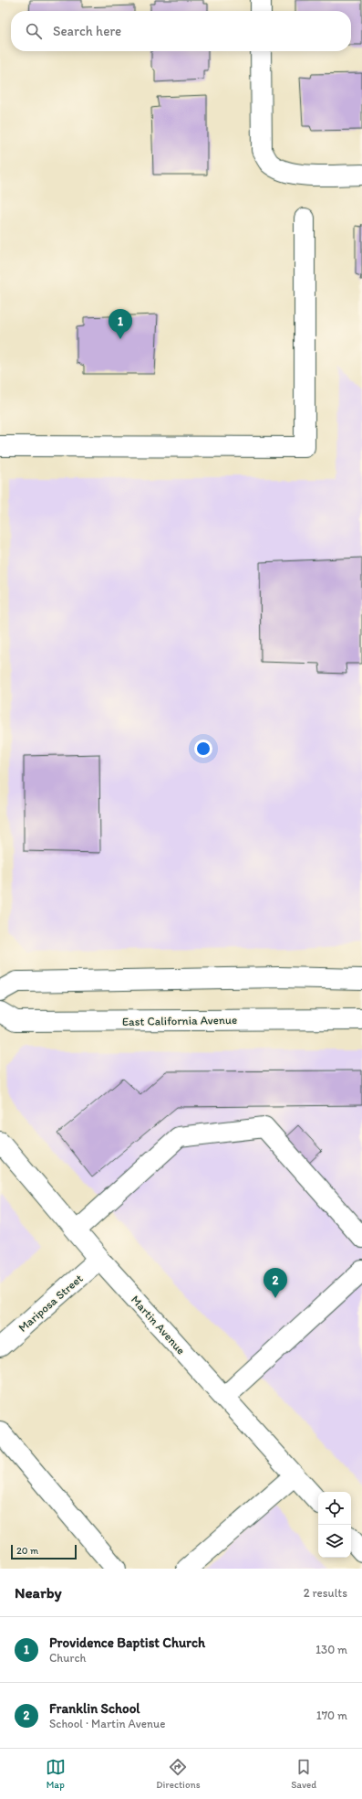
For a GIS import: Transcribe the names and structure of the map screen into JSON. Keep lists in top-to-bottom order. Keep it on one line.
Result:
{"streets":{"main road":["East California Avenue","Mariposa Street","Martin Avenue"]},"crossings":[["Mariposa Street","Martin Avenue"]],"scale_bar":"20 m","page":{"search":"Search here","pins":["1","2"],"scale":"20 m","heading":["Nearby","2 results"],"list":[{"mark":"1","name":"Providence Baptist Church","note":"Church","value":"130 m"},{"mark":"2","name":"Franklin School","note":"School · Martin Avenue","value":"170 m"}],"nav":["Map","Directions","Saved"]}}
